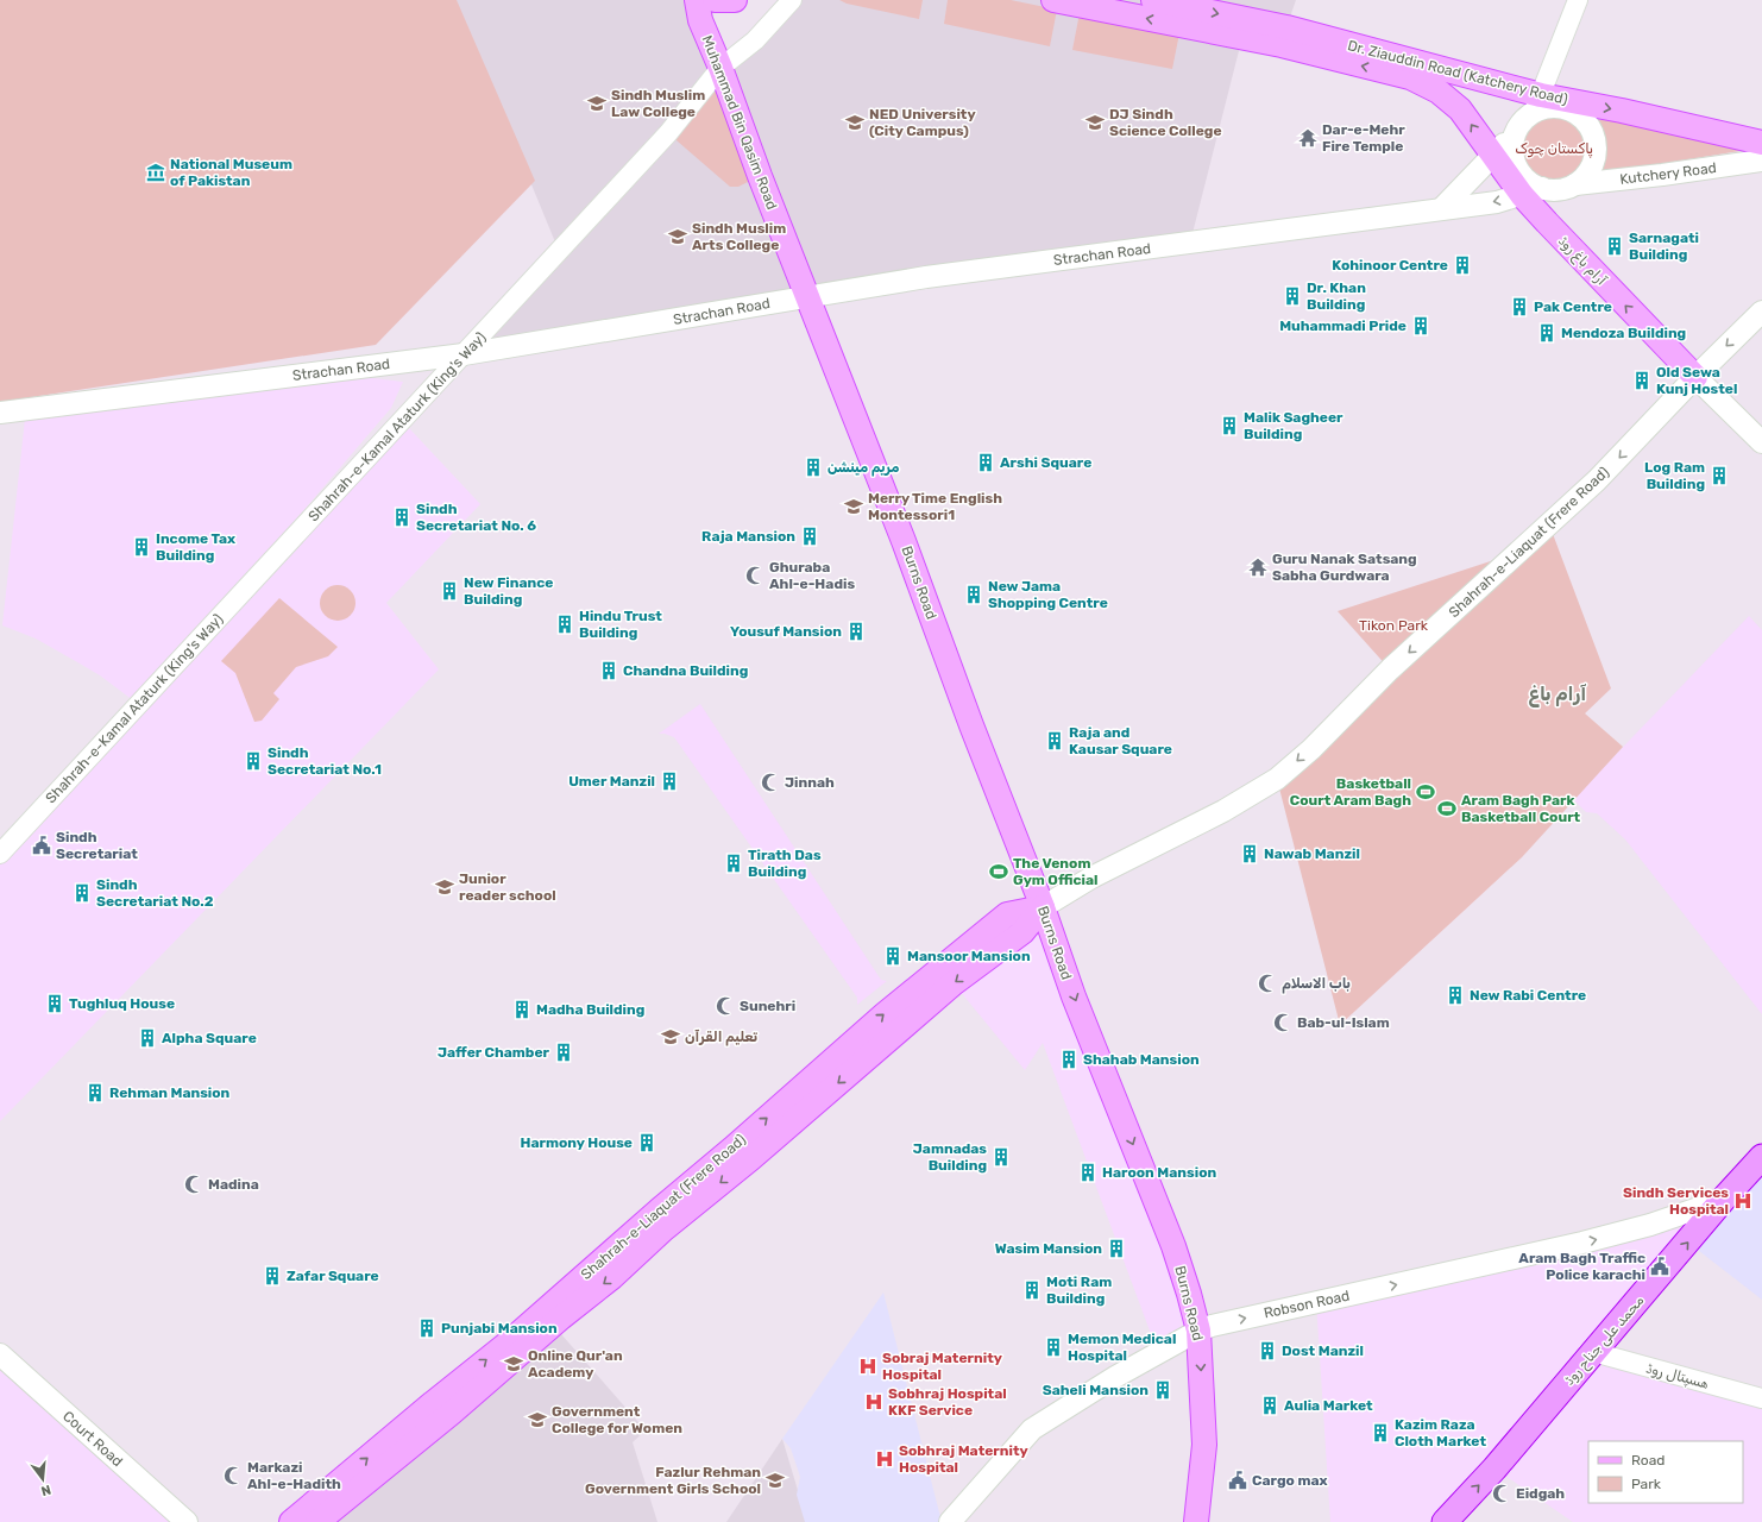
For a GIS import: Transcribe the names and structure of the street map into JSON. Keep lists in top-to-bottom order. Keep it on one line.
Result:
{"streets":{"highway":["محمد علی جناح روڈ"],"main road":["Dr. Ziauddin Road (Katchery Road)","Muhammad Bin Qasim Road","Kutchery Road","Strachan Road","آرام باغ روڈ","Shahrah-e-Liaquat (Frere Road)","Burns Road","Robson Road","Court Road"],"street":["Shahrah-e-Kamal Ataturk (King's Way)","ھسپتال روڈ"]},"crossings":[["Dr. Ziauddin Road (Katchery Road)","Kutchery Road"],["Dr. Ziauddin Road (Katchery Road)","Strachan Road"],["Dr. Ziauddin Road (Katchery Road)","آرام باغ روڈ"],["Muhammad Bin Qasim Road","Strachan Road"],["Muhammad Bin Qasim Road","Shahrah-e-Kamal Ataturk (King's Way)"],["Muhammad Bin Qasim Road","Burns Road"],["Kutchery Road","Strachan Road"],["Kutchery Road","آرام باغ روڈ"],["Strachan Road","آرام باغ روڈ"],["Strachan Road","Shahrah-e-Kamal Ataturk (King's Way)"],["Strachan Road","Burns Road"],["آرام باغ روڈ","Shahrah-e-Liaquat (Frere Road)"],["Shahrah-e-Liaquat (Frere Road)","Burns Road"],["Burns Road","Robson Road"],["Robson Road","محمد علی جناح روڈ"],["محمد علی جناح روڈ","ھسپتال روڈ"]],"one_way":["آرام باغ روڈ","Burns Road","Robson Road","محمد علی جناح روڈ"],"districts":["آرام باغ"],"parks":["پاکستان چوک","Tikon Park"],"places":{"school or university":["Sindh Muslim Law College","NED University (City Campus)","DJ Sindh Science College","Sindh Muslim Arts College","Merry Time English Montessori1","Junior reader school","تعلیم القرآن","Online Qur'an Academy","Government College for Women","Fazlur Rehman Government Girls School"],"temple":["Dar-e-Mehr Fire Temple","Guru Nanak Satsang Sabha Gurdwara"],"museum":["National Museum of Pakistan"],"building":["Sarnagati Building","Kohinoor Centre","Dr. Khan Building","Pak Centre","Muhammadi Pride","Mendoza Building","Old Sewa Kunj Hostel","Malik Sagheer Building","Arshi Square","مریم مینشن","Log Ram Building","Sindh Secretariat No. 6","Raja Mansion","Income Tax Building","New Finance Building","New Jama Shopping Centre","Hindu Trust Building","Yousuf Mansion","Chandna Building","Raja and Kausar Square","Sindh Secretariat No.1","Umer Manzil","Nawab Manzil","Tirath Das Building","Sindh Secretariat No.2","Mansoor Mansion","New Rabi Centre","Tughluq House","Madha Building","Alpha Square","Jaffer Chamber","Shahab Mansion","Rehman Mansion","Harmony House","Jamnadas Building","Haroon Mansion","Wasim Mansion","Zafar Square","Moti Ram Building","Punjabi Mansion","Memon Medical Hospital","Dost Manzil","Saheli Mansion","Aulia Market","Kazim Raza Cloth Market"],"mosque":["Ghuraba Ahl-e-Hadis","Jinnah","باب الاسلام","Sunehri","Bab-ul-Islam","Madina","Markazi Ahl-e-Hadith","Eidgah"],"sports":["Basketball Court Aram Bagh","Aram Bagh Park Basketball Court","The Venom Gym Official"],"public building":["Sindh Secretariat","Aram Bagh Traffic Police karachi","Cargo max"],"hospital":["Sindh Services Hospital","Sobraj Maternity Hospital","Sobhraj Hospital KKF Service","Sobhraj Maternity Hospital"]},"legend":["Road","Park"],"north":"bottom"}
